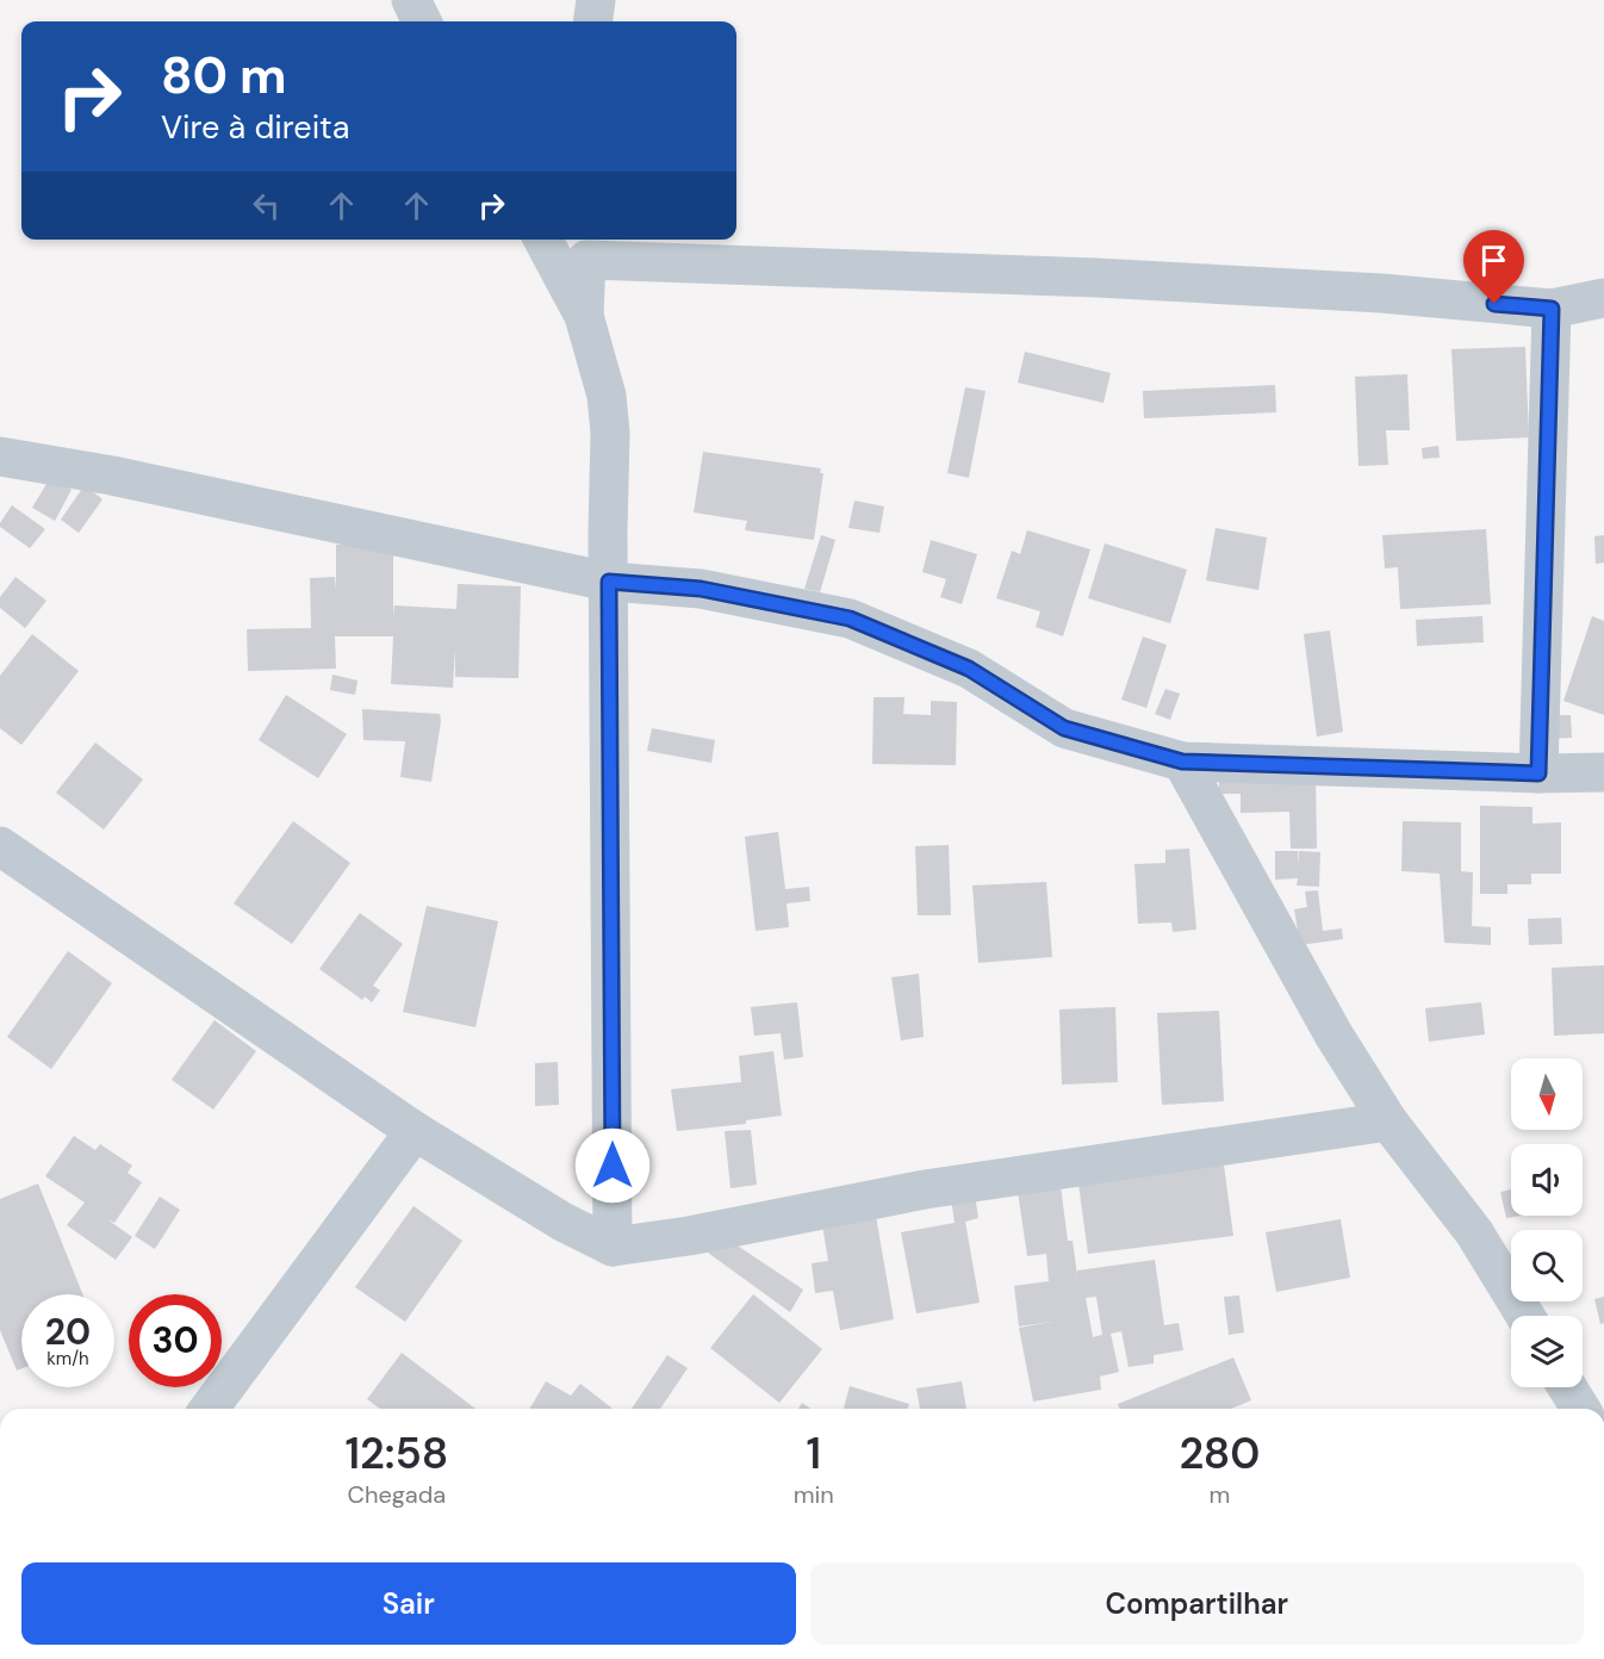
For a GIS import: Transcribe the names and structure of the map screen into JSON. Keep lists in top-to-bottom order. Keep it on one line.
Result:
{"north":"bottom","page":{"turn":["80 m","Vire à direita"],"speed":"20 km/h","limit":"30","eta":["12:58","Chegada","1","min","280","m"],"buttons":["Sair","Compartilhar"]}}
